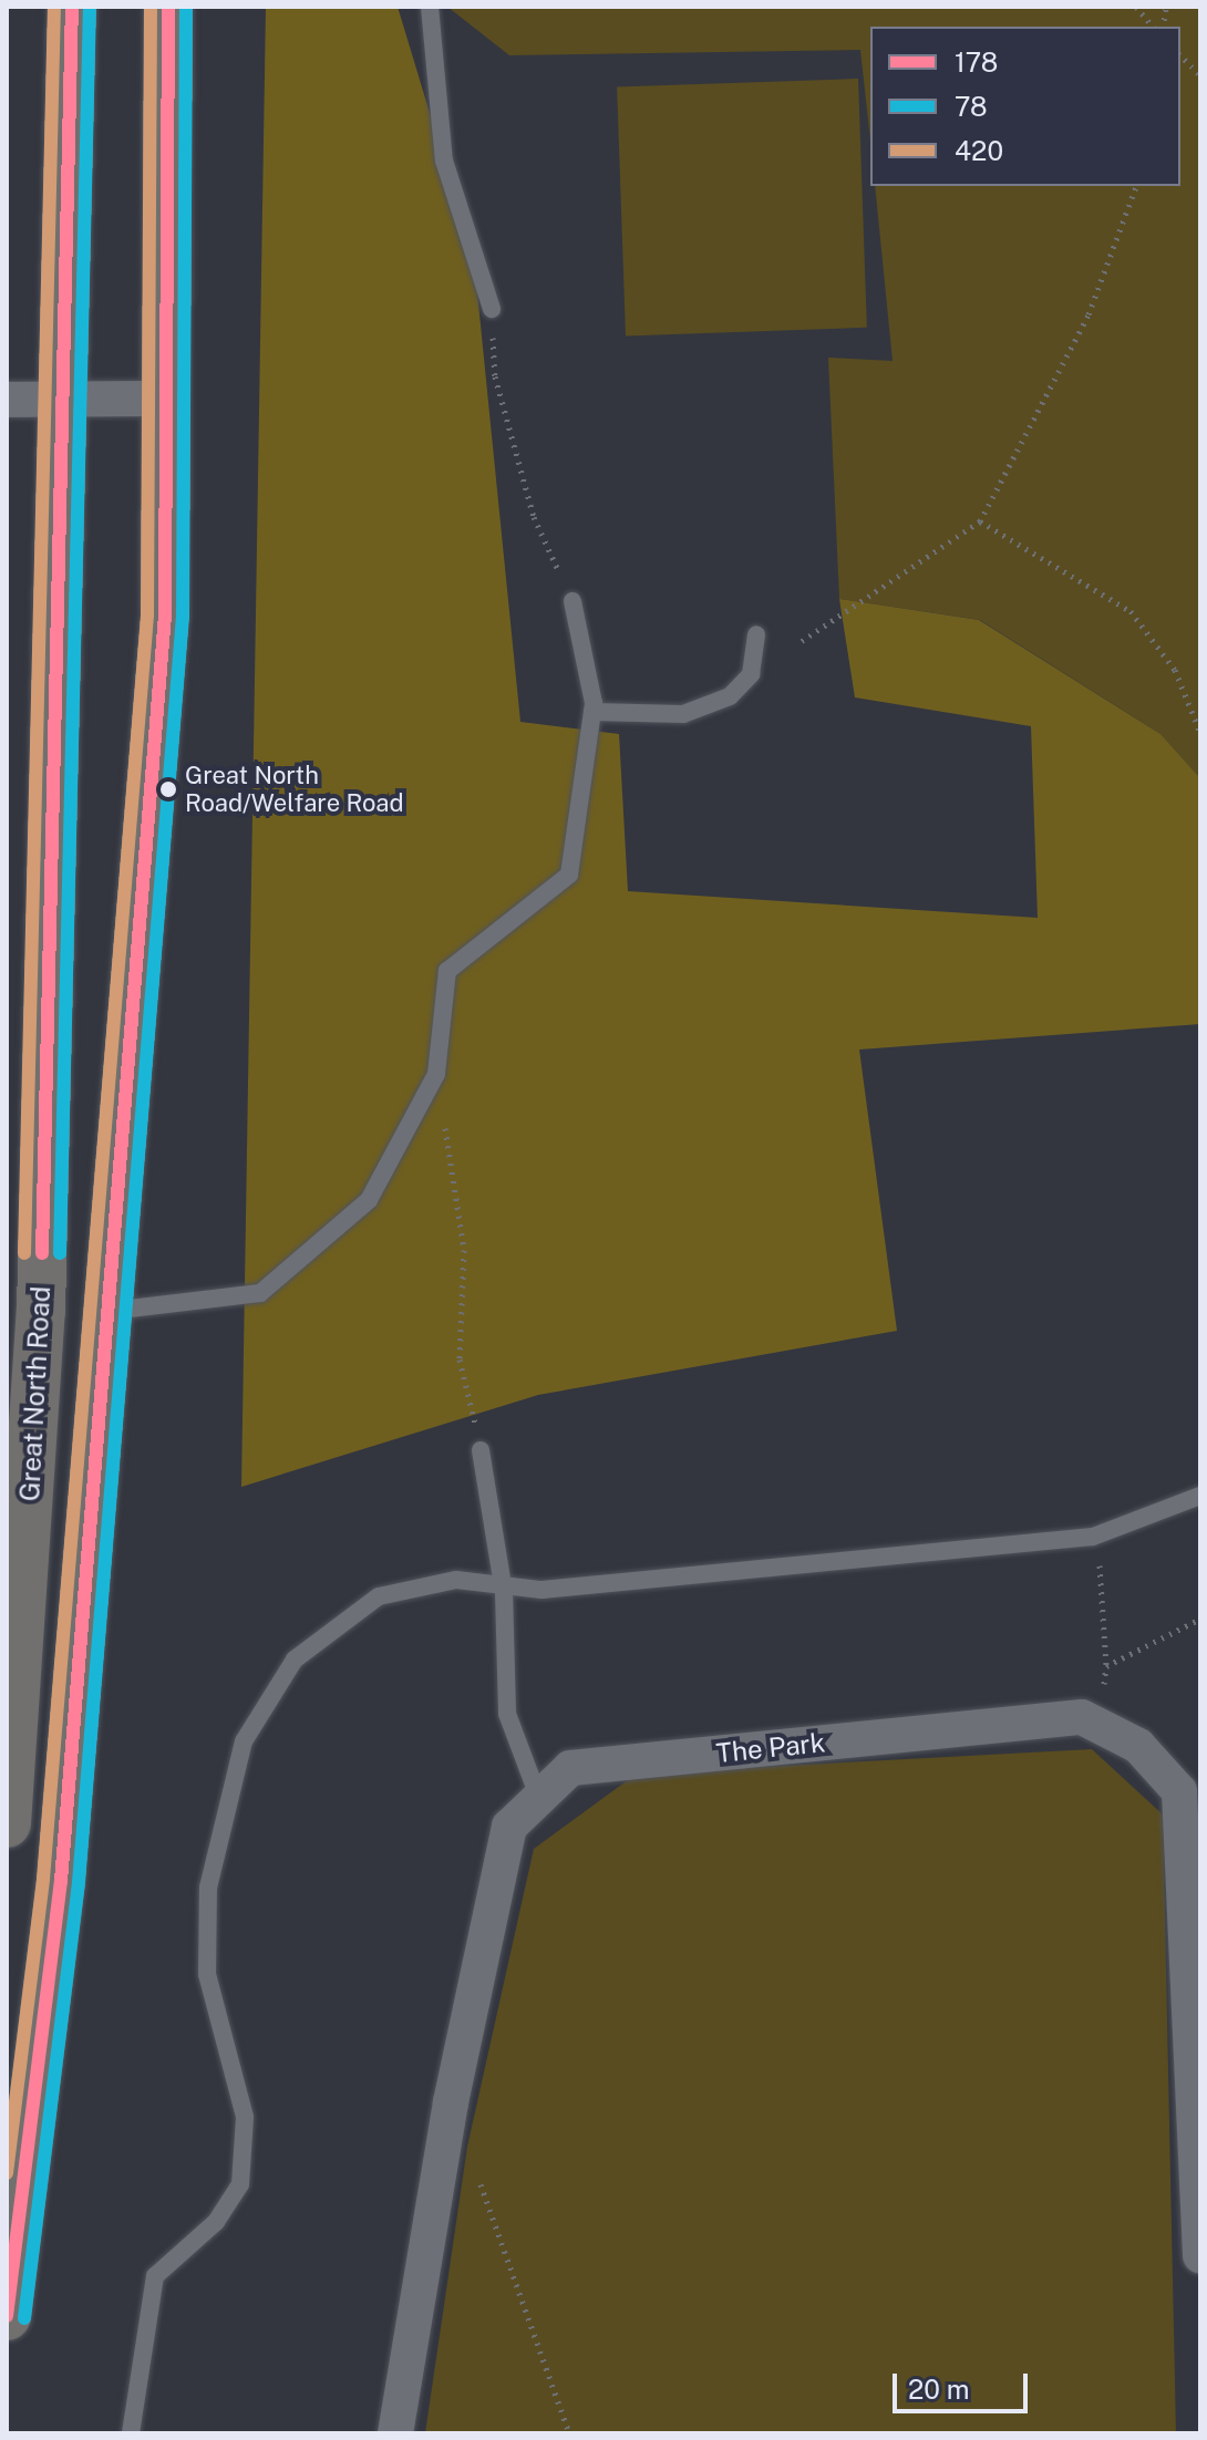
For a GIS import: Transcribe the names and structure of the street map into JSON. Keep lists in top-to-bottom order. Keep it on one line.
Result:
{"streets":{"highway":["Great North Road"],"street":["The Park"]},"places":["Great North Road/Welfare Road"],"lines":["transit line 178","transit line 78","transit line 420"],"legend":["178","78","420"],"scale_bar":"20 m"}
